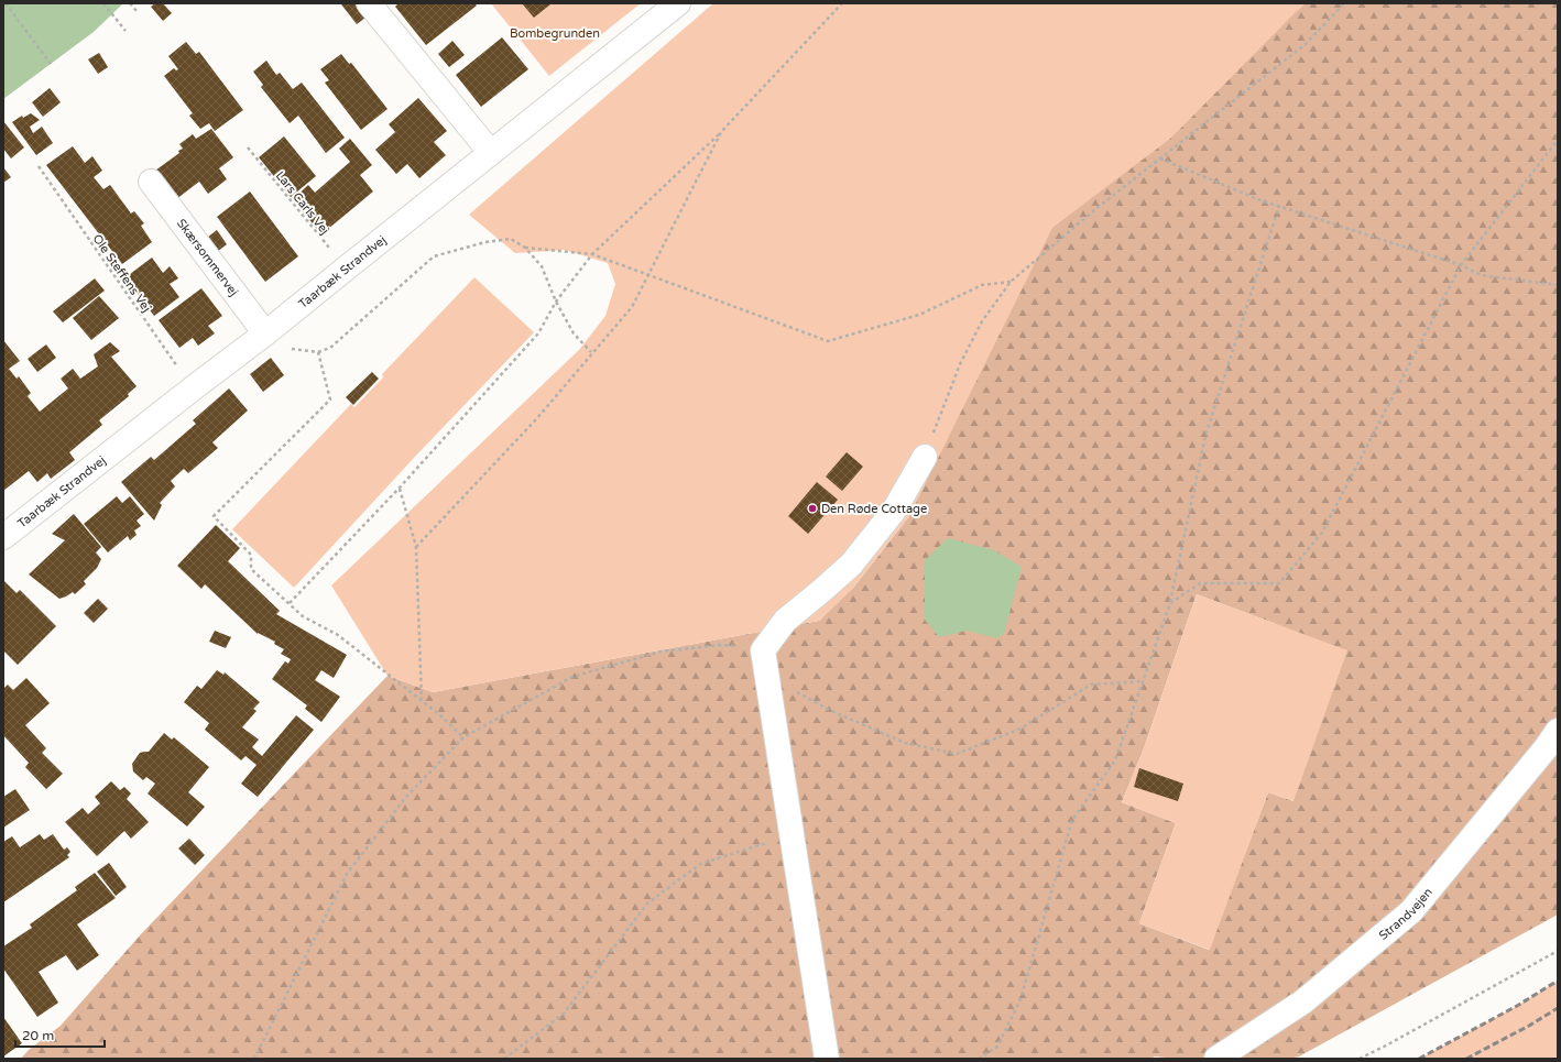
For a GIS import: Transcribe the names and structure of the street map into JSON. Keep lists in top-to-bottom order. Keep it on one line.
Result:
{"streets":{"street":["Skærsommervej","Taarbæk Strandvej","Strandvejen"],"path":["Lars Carls Vej","Ole Steffens Vej"]},"crossings":[["Lars Carls Vej","Taarbæk Strandvej"],["Skærsommervej","Taarbæk Strandvej"],["Taarbæk Strandvej","Ole Steffens Vej"]],"parks":["Bombegrunden"],"places":["Den Røde Cottage"],"scale_bar":"20 m"}
